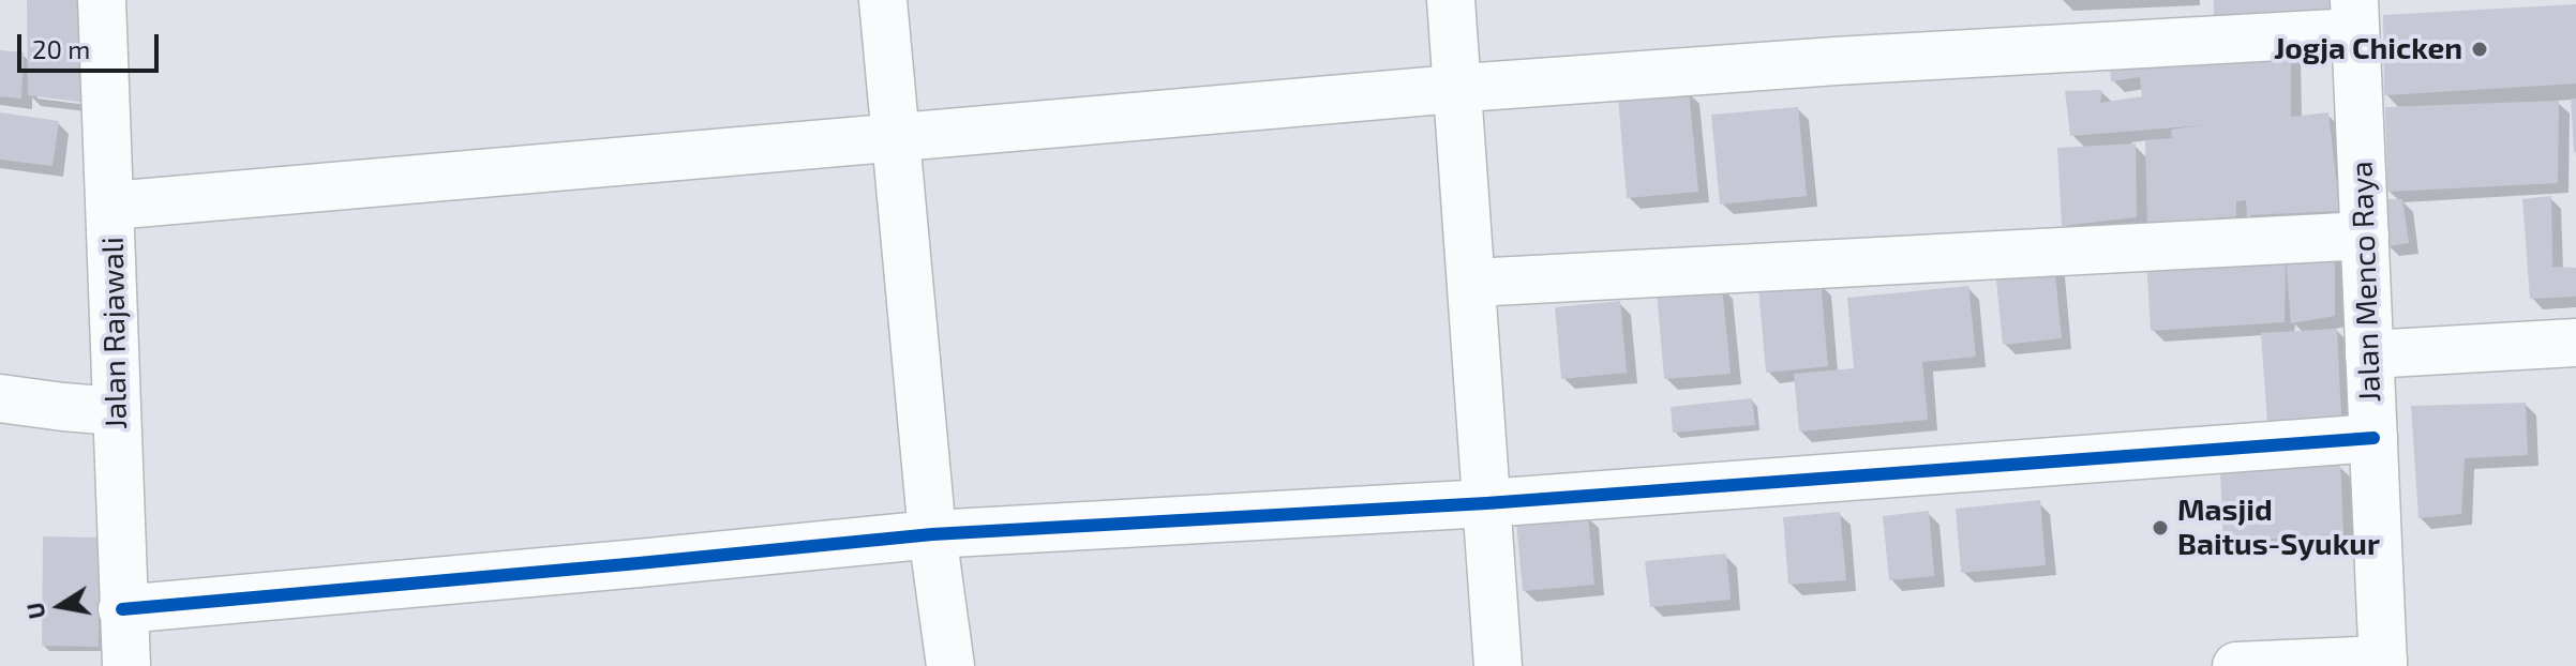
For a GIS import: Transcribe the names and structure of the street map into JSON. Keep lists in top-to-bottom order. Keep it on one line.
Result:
{"streets":{"street":["Jalan Menco Raya","Jalan Rajawali"]},"places":["Jogja Chicken","Masjid Baitus-Syukur"],"scale_bar":"20 m","north":"left"}
